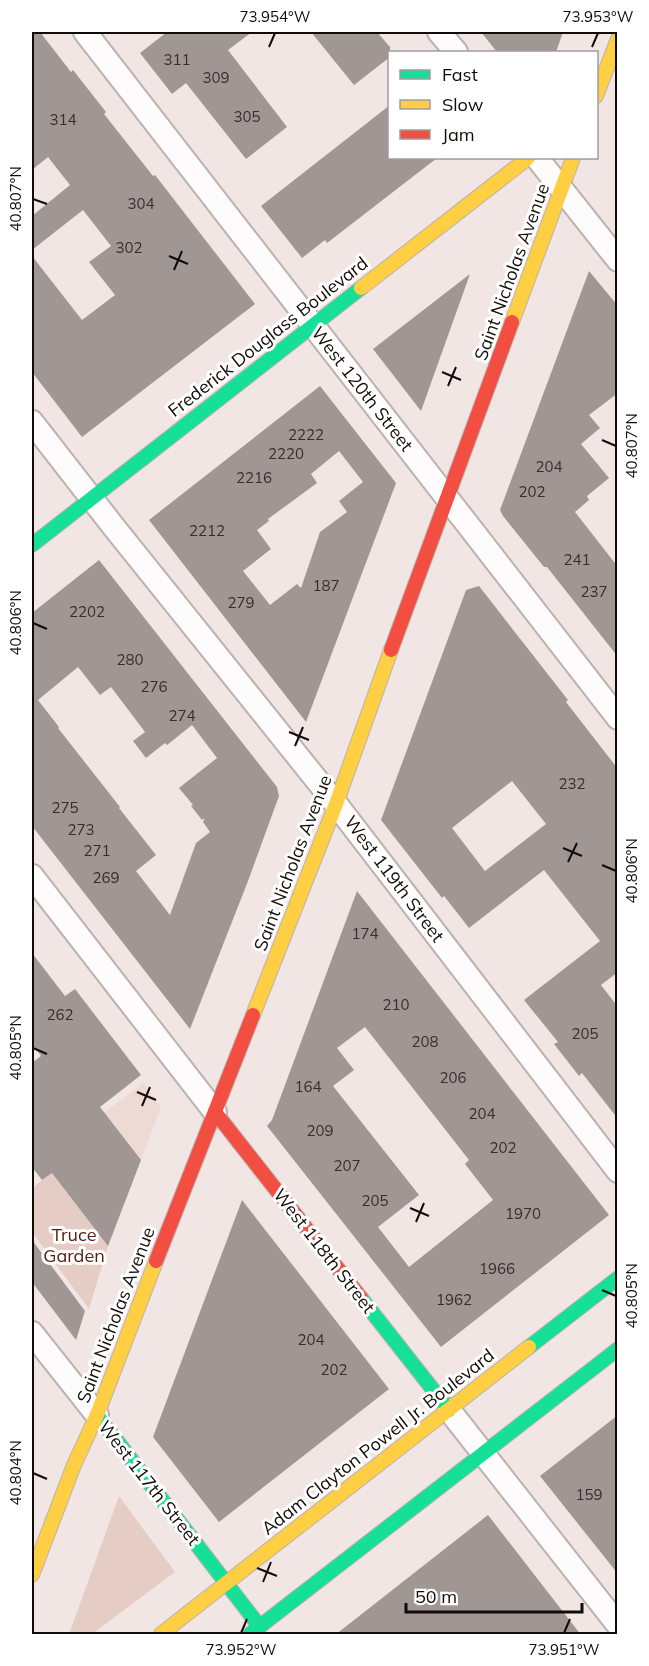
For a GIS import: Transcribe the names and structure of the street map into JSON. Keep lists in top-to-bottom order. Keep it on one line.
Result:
{"streets":{"main road":["Saint Nicholas Avenue","Frederick Douglass Boulevard","West 118th Street","Adam Clayton Powell Jr. Boulevard","West 117th Street"],"street":["West 120th Street","West 119th Street"]},"crossings":[["Saint Nicholas Avenue","West 120th Street"],["Saint Nicholas Avenue","West 119th Street"],["Saint Nicholas Avenue","West 118th Street"],["Saint Nicholas Avenue","West 117th Street"],["Frederick Douglass Boulevard","West 120th Street"],["Frederick Douglass Boulevard","West 119th Street"],["West 118th Street","Adam Clayton Powell Jr. Boulevard"],["Adam Clayton Powell Jr. Boulevard","West 117th Street"]],"parks":["Truce Garden"],"house_numbers":["311","309","305","314","304","302","2222","2220","204","2216","202","2212","241","187","237","279","2202","280","276","274","232","275","273","271","269","174","210","262","205","208","206","164","204","209","202","207","205","1970","1966","1962","204","202","159"],"legend":["Fast","Slow","Jam"],"scale_bar":"50 m","coordinates":["73.954°W","73.953°W","40.807°N","40.806°N","40.805°N","40.804°N","73.952°W","73.951°W"]}
